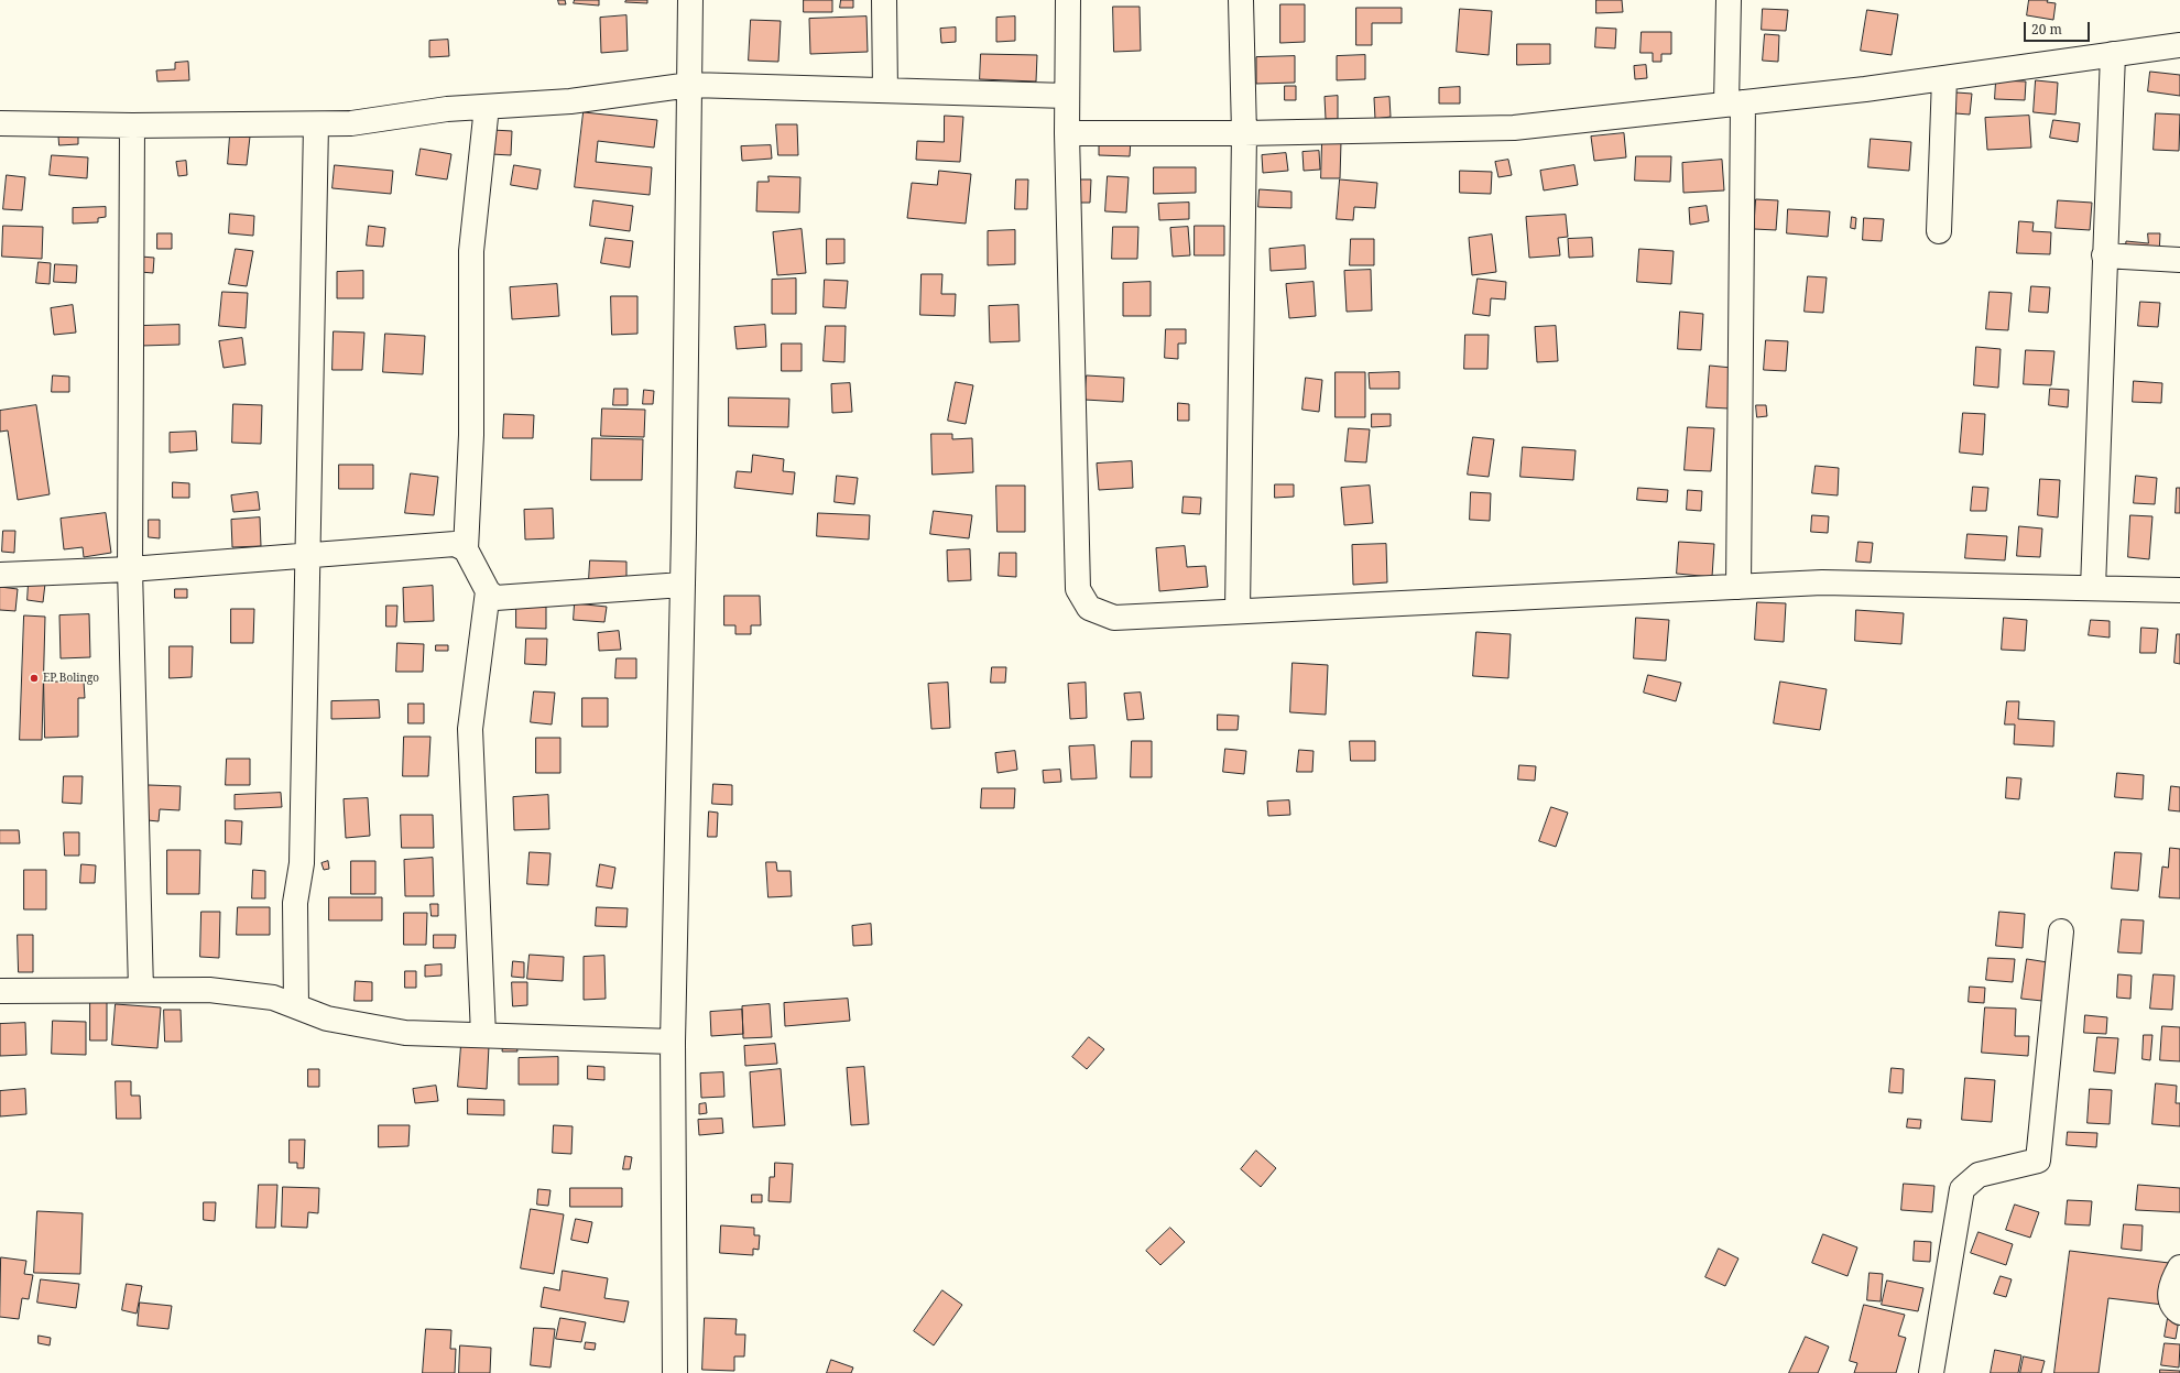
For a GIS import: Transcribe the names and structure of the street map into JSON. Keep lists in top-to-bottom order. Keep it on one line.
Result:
{"places":["EP Bolingo"],"scale_bar":"20 m"}
